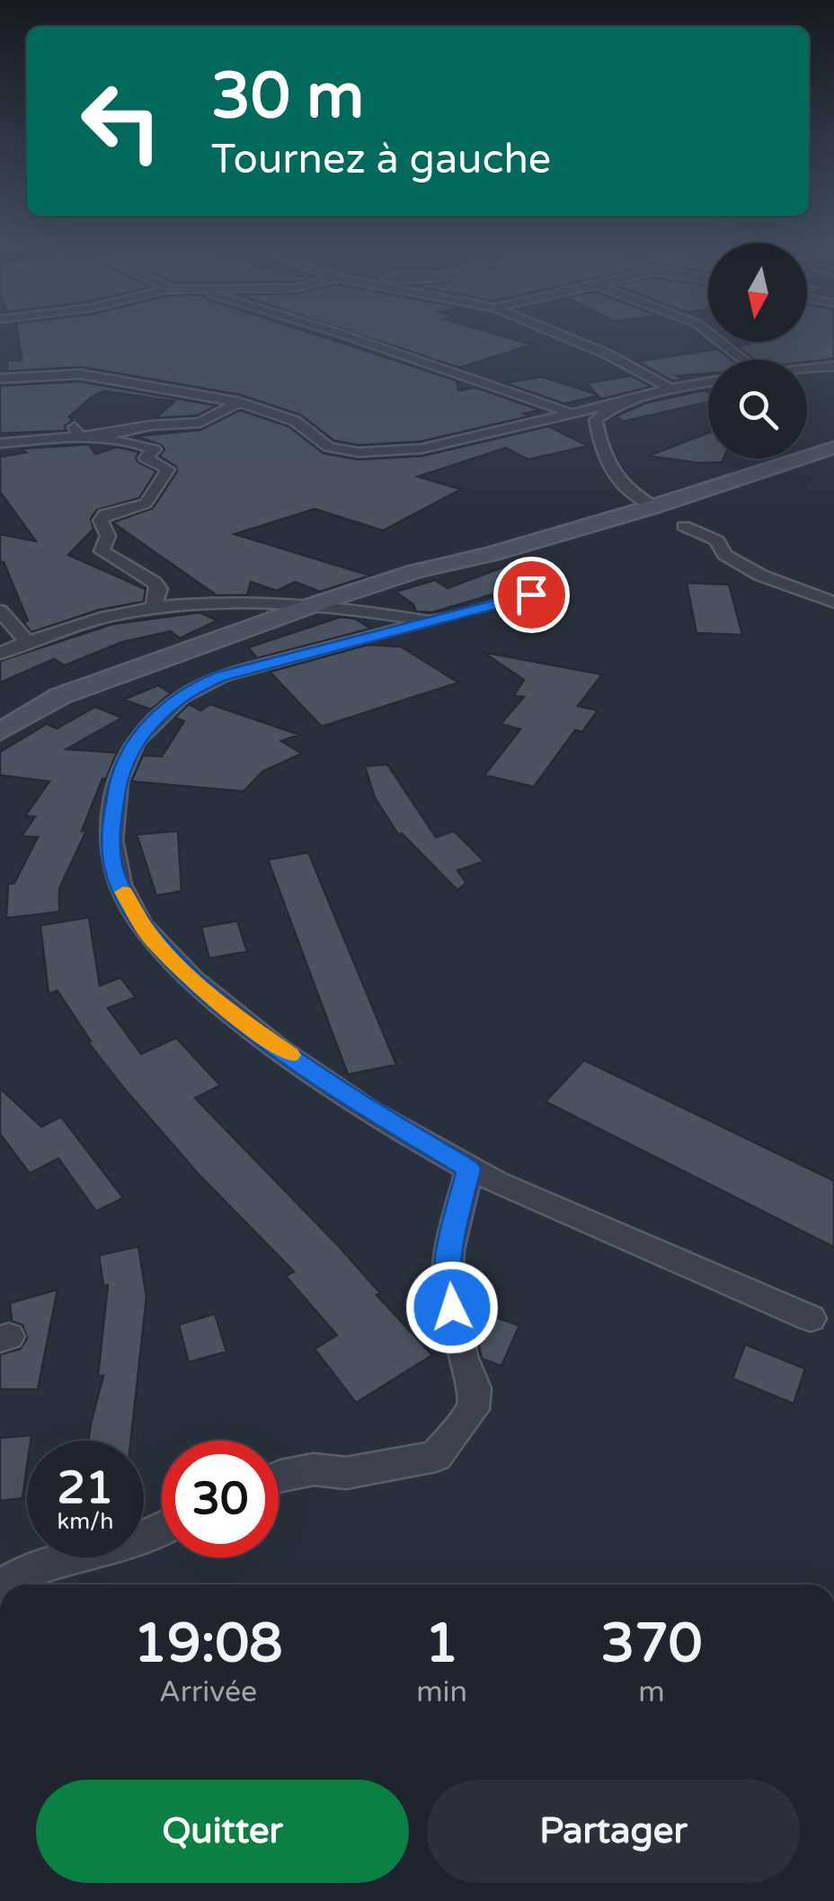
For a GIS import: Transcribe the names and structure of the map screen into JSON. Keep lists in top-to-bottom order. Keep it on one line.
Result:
{"north":"bottom","page":{"turn":["30 m","Tournez à gauche"],"speed":"21 km/h","limit":"30","eta":["19:08","Arrivée","1","min","370","m"],"buttons":["Quitter","Partager"]}}
